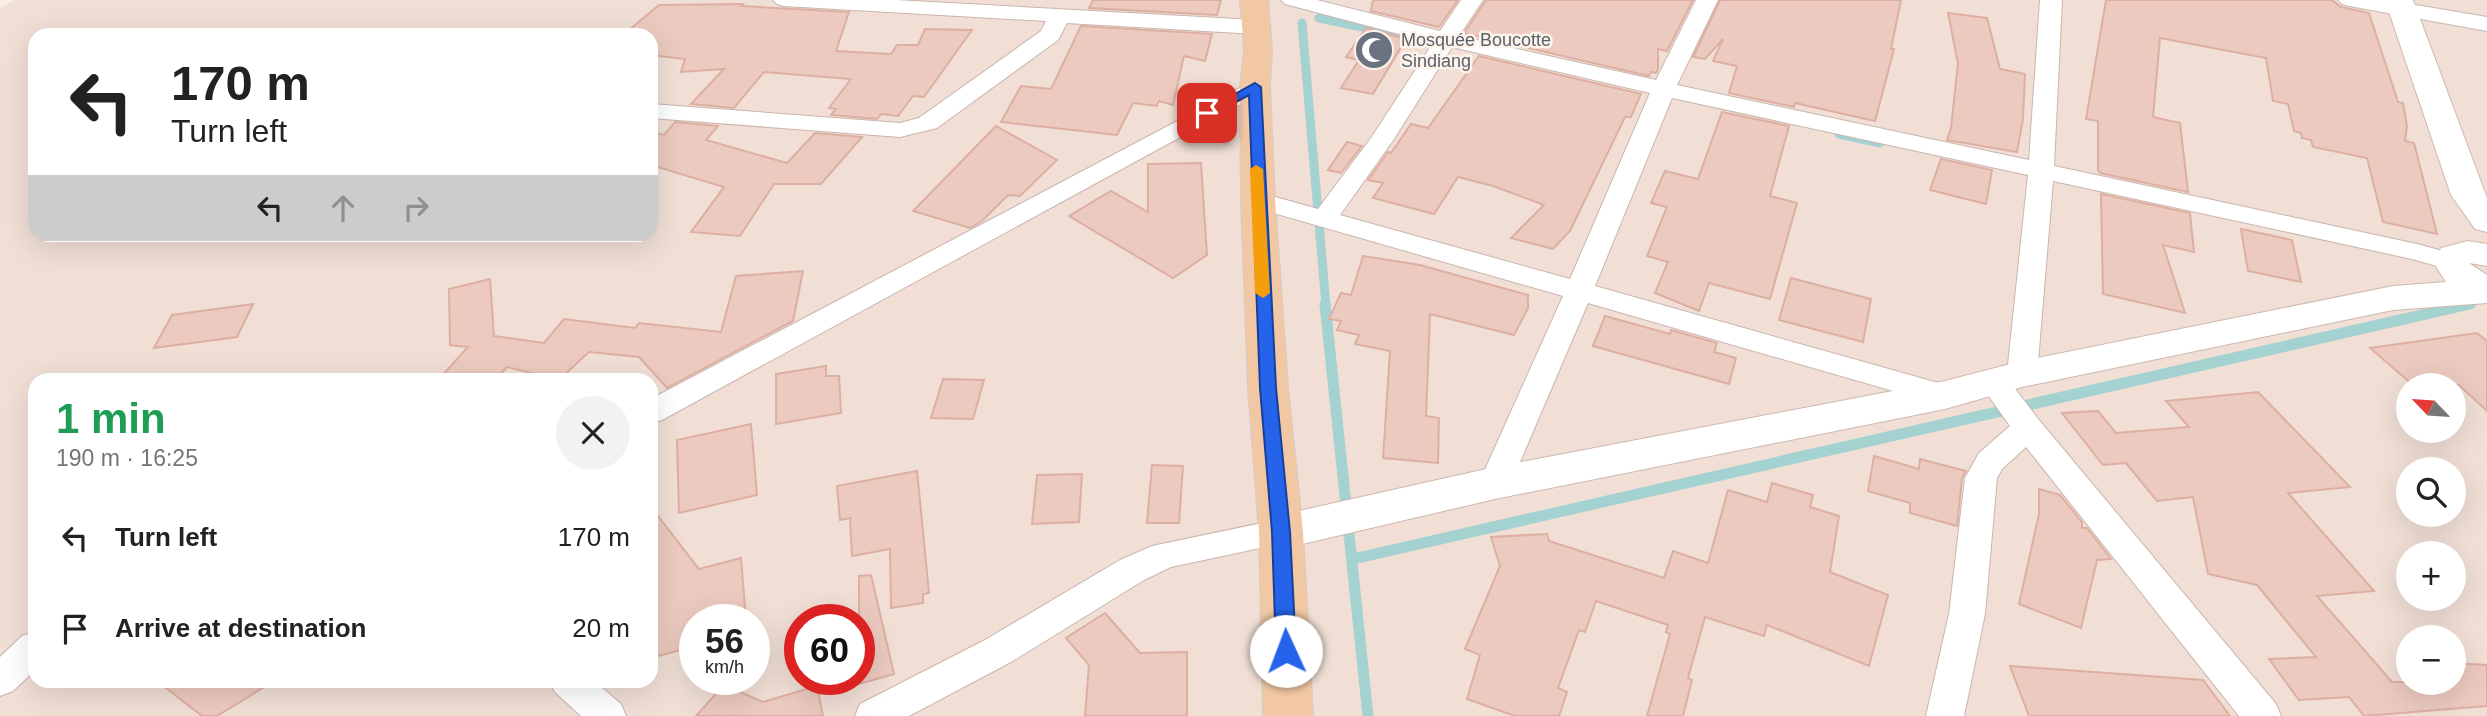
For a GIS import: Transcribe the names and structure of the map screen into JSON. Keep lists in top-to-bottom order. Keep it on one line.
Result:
{"places":{"mosque":["Mosquée Boucotte Sindiang"]},"north":"top left","page":{"turn":["170 m","Turn left"],"map_buttons":["+","−"],"heading":["1 min","190 m · 16:25"],"list":[{"name":"Turn left","value":"170 m"},{"name":"Arrive at destination","value":"20 m"}],"speed":"56 km/h","limit":"60"}}
